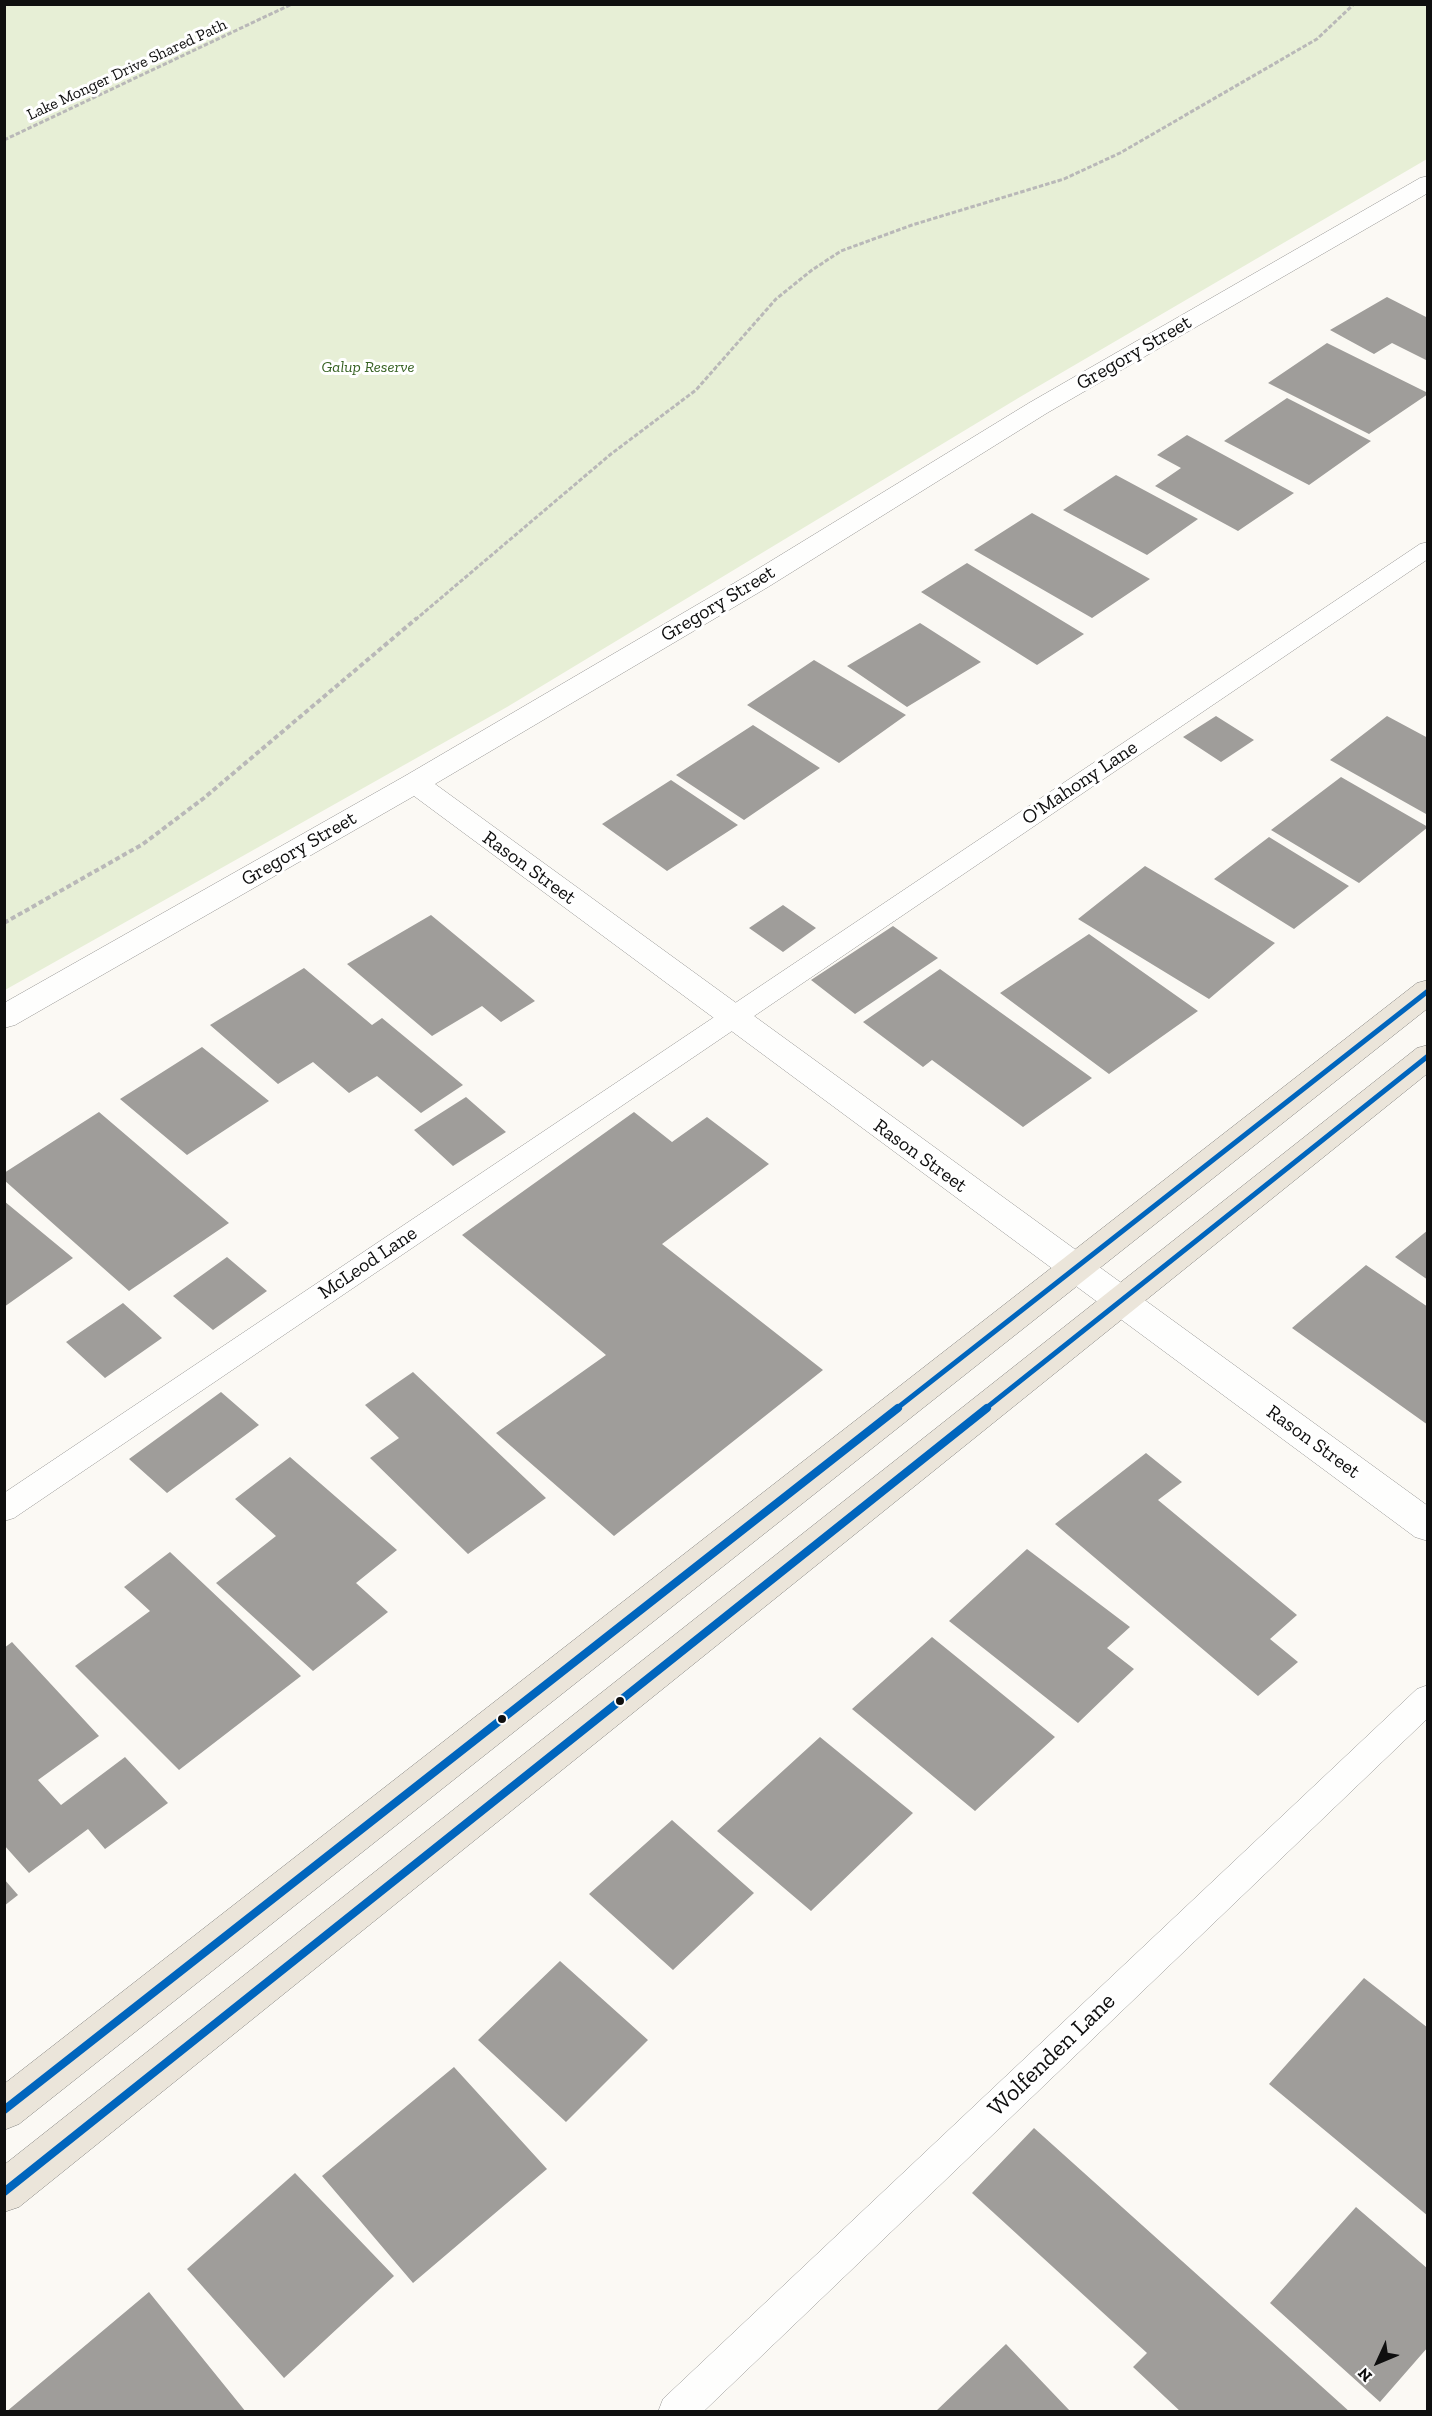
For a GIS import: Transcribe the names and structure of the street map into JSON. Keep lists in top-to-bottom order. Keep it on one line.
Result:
{"streets":{"street":["Gregory Street","Rason Street"],"lane":["O'Mahony Lane","McLeod Lane","Wolfenden Lane"],"path":["Lake Monger Drive Shared Path"]},"crossings":[["Gregory Street","Rason Street"],["O'Mahony Lane","Rason Street"],["O'Mahony Lane","McLeod Lane"],["Rason Street","McLeod Lane"]],"parks":["Galup Reserve"],"north":"bottom left"}
